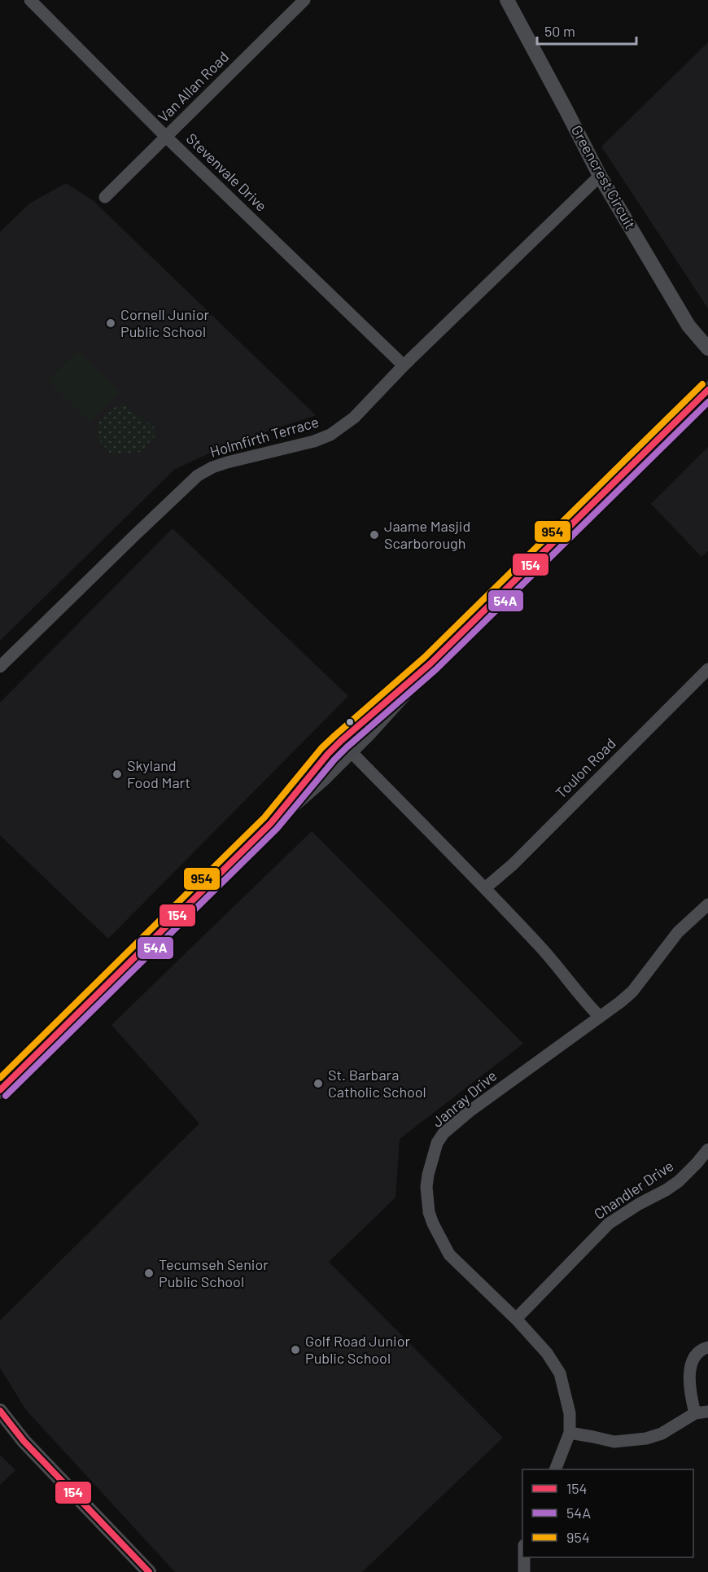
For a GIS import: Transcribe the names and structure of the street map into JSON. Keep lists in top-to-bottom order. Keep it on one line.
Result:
{"streets":{"street":["Van Allan Road","Stevenvale Drive","Greencrest Circuit","Holmfirth Terrace","Toulon Road","Janray Drive","Chandler Drive"]},"crossings":[["Van Allan Road","Stevenvale Drive"],["Stevenvale Drive","Holmfirth Terrace"],["Greencrest Circuit","Holmfirth Terrace"],["Janray Drive","Chandler Drive"]],"places":["Cornell Junior Public School","Jaame Masjid Scarborough","Skyland Food Mart","St. Barbara Catholic School","Tecumseh Senior Public School","Golf Road Junior Public School"],"lines":["transit line 954","transit line 154","transit line 54A"],"legend":["154","54A","954"],"scale_bar":"50 m"}
